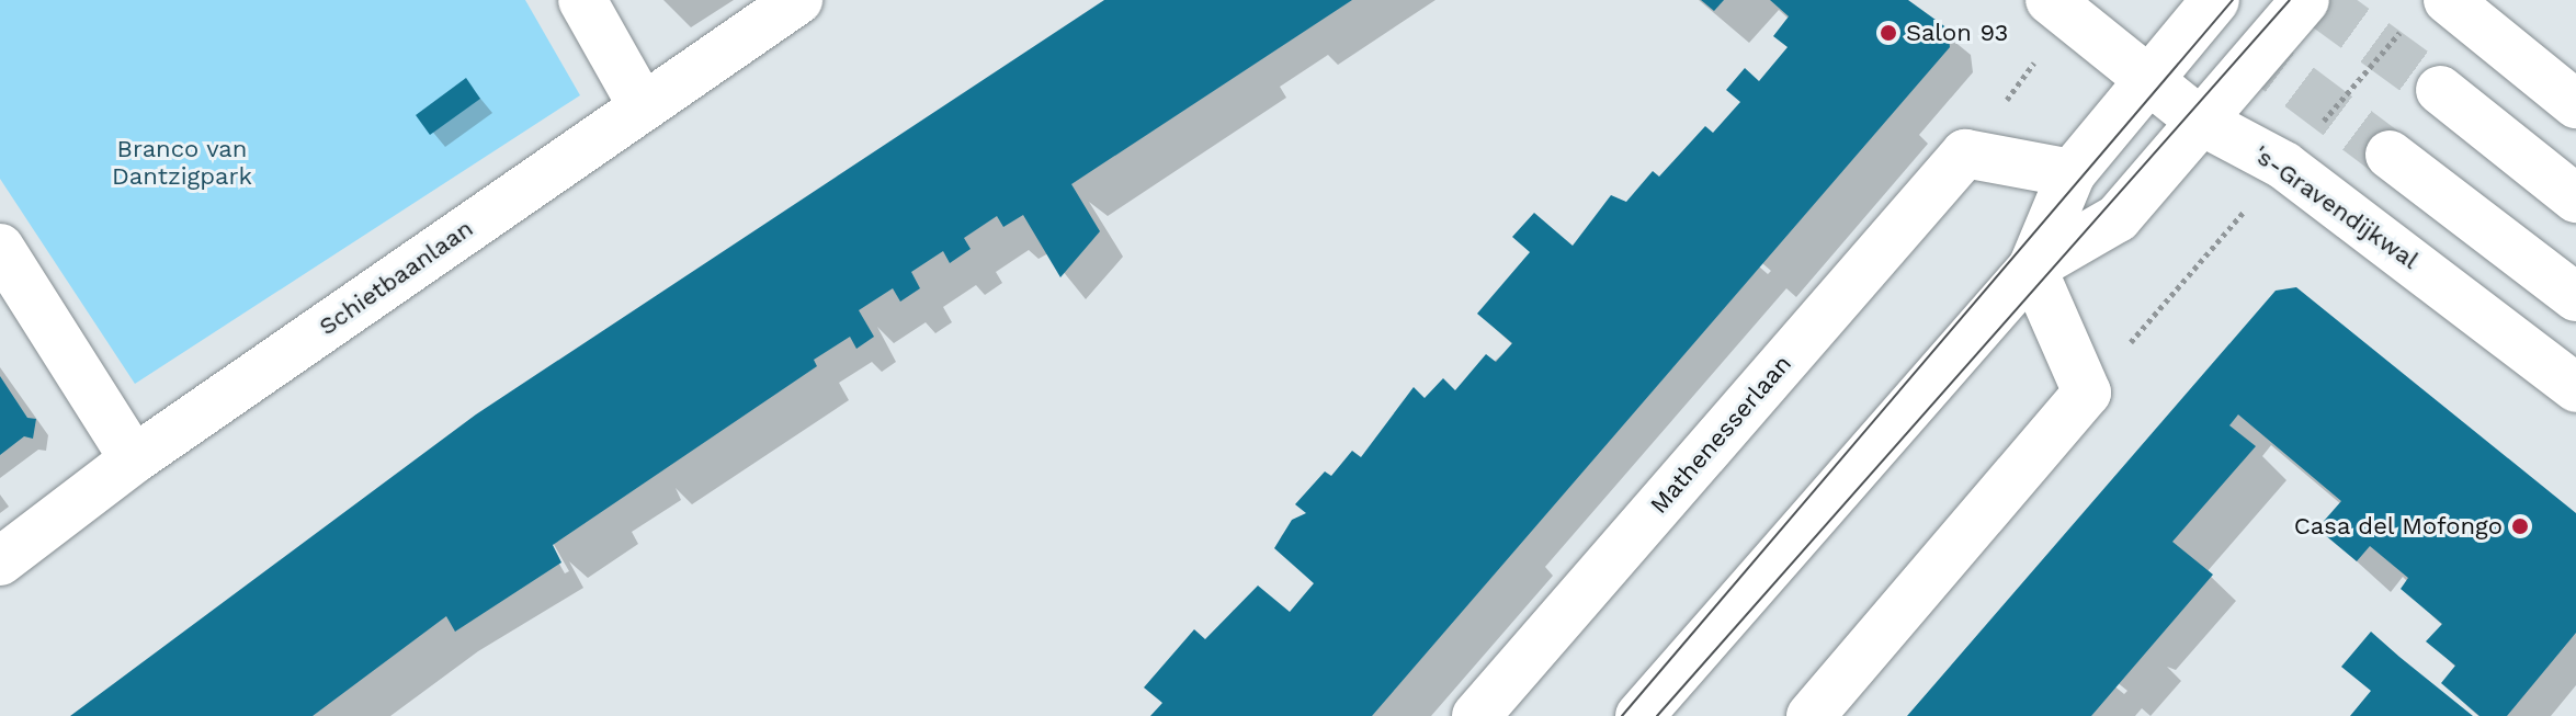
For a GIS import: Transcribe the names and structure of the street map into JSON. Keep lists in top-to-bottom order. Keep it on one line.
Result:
{"streets":{"street":["'s-Gravendijkwal","Schietbaanlaan","Mathenesserlaan"]},"parks":["Branco van Dantzigpark"],"places":["Salon 93","Casa del Mofongo"]}
